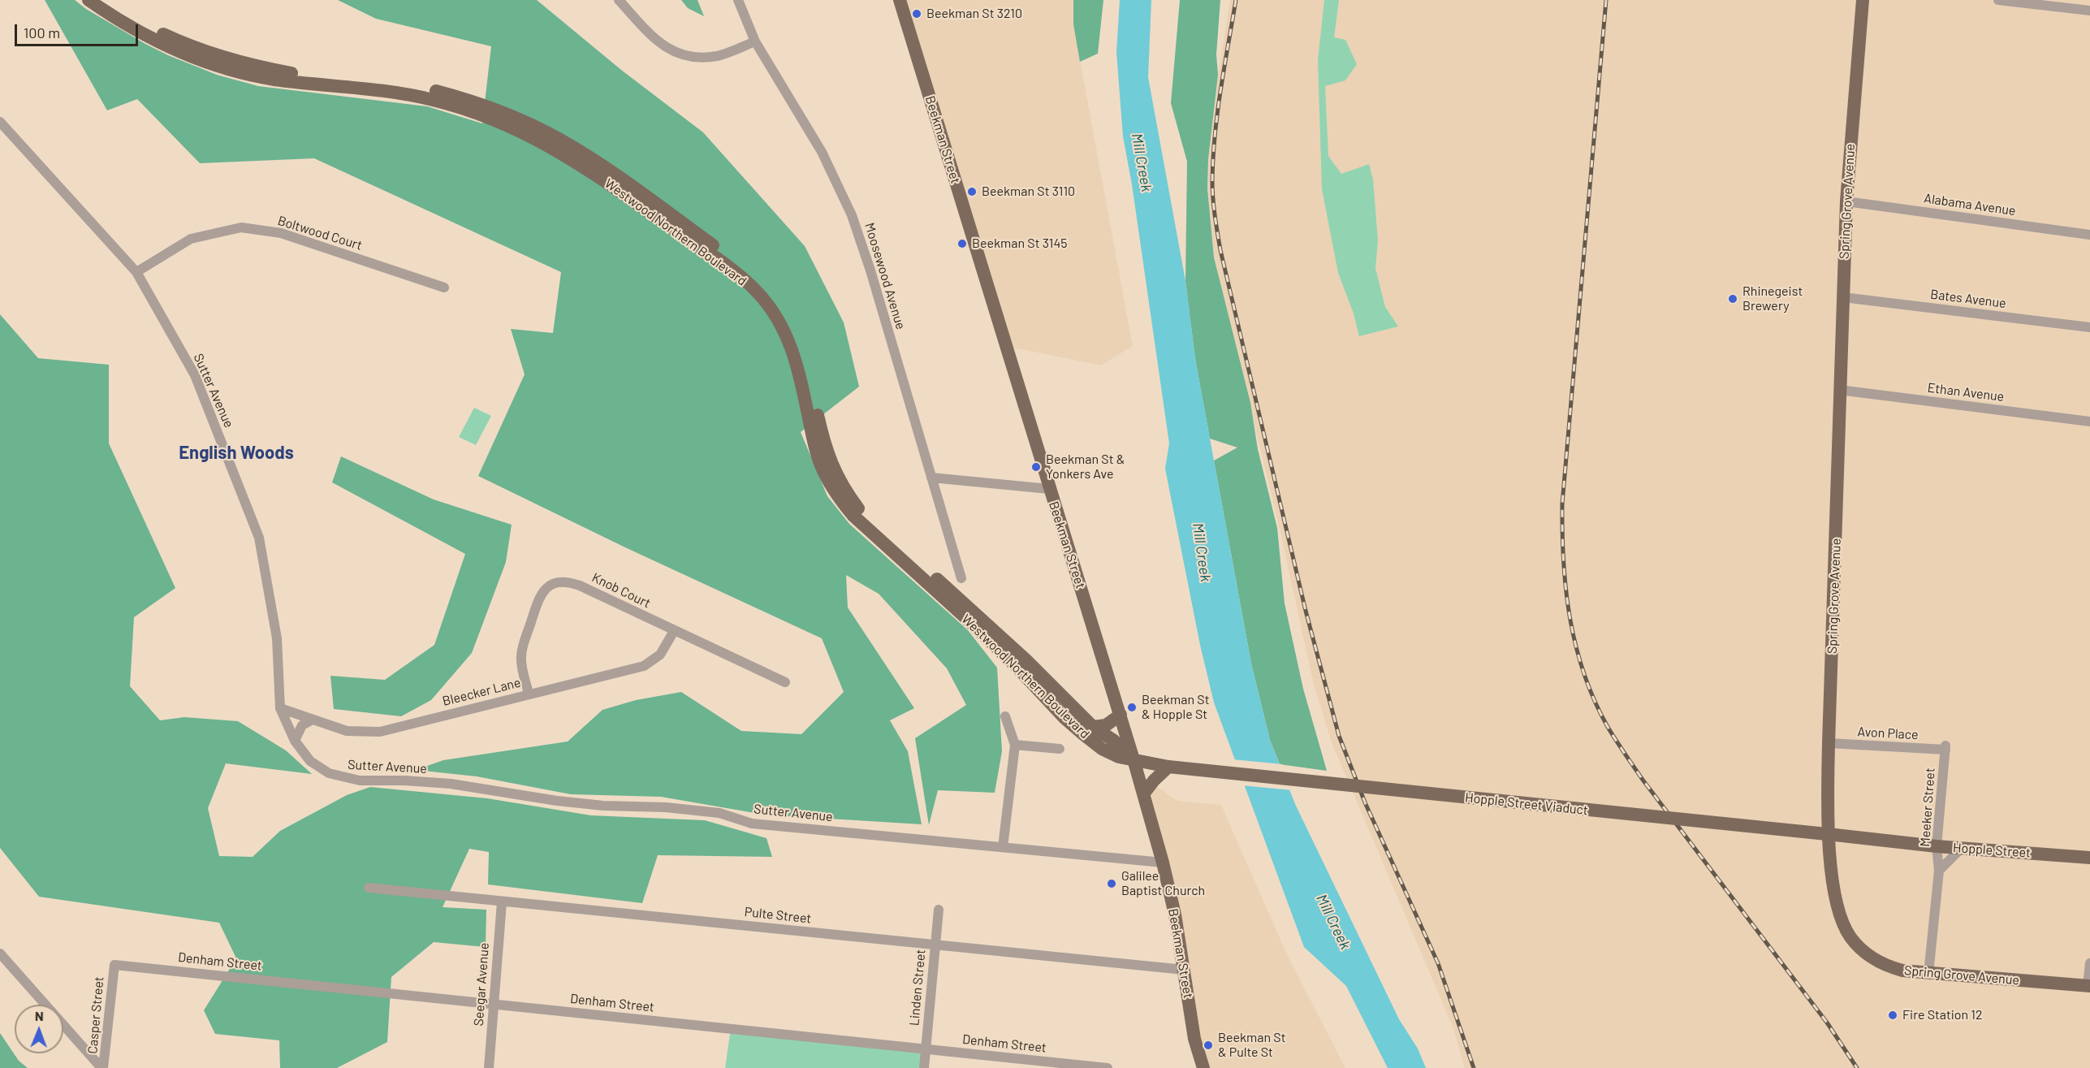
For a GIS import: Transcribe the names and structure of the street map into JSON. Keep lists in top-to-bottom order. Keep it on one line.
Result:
{"streets":{"main road":["Beekman Street","Spring Grove Avenue","Westwood Northern Boulevard","Hopple Street Viaduct","Hopple Street"],"street":["Alabama Avenue","Boltwood Court","Moosewood Avenue","Bates Avenue","Sutter Avenue","Ethan Avenue","Knob Court","Bleecker Lane","Avon Place","Meeker Street","Pulte Street","Denham Street","Seegar Avenue","Linden Street","Casper Street"]},"crossings":[["Beekman Street","Westwood Northern Boulevard"],["Beekman Street","Sutter Avenue"],["Beekman Street","Pulte Street"],["Spring Grove Avenue","Alabama Avenue"],["Spring Grove Avenue","Bates Avenue"],["Spring Grove Avenue","Ethan Avenue"],["Spring Grove Avenue","Avon Place"],["Spring Grove Avenue","Meeker Street"],["Boltwood Court","Sutter Avenue"],["Sutter Avenue","Bleecker Lane"],["Knob Court","Bleecker Lane"],["Avon Place","Meeker Street"],["Hopple Street Viaduct","Hopple Street"],["Meeker Street","Hopple Street"],["Pulte Street","Seegar Avenue"],["Pulte Street","Linden Street"],["Denham Street","Seegar Avenue"],["Denham Street","Linden Street"],["Denham Street","Casper Street"]],"districts":["English Woods"],"water":["Mill Creek"],"places":["Beekman St 3210","Beekman St 3110","Beekman St 3145","Rhinegeist Brewery","Beekman St & Yonkers Ave","Beekman St & Hopple St","Galilee Baptist Church","Fire Station 12","Beekman St & Pulte St"],"scale_bar":"100 m","north":"top"}
